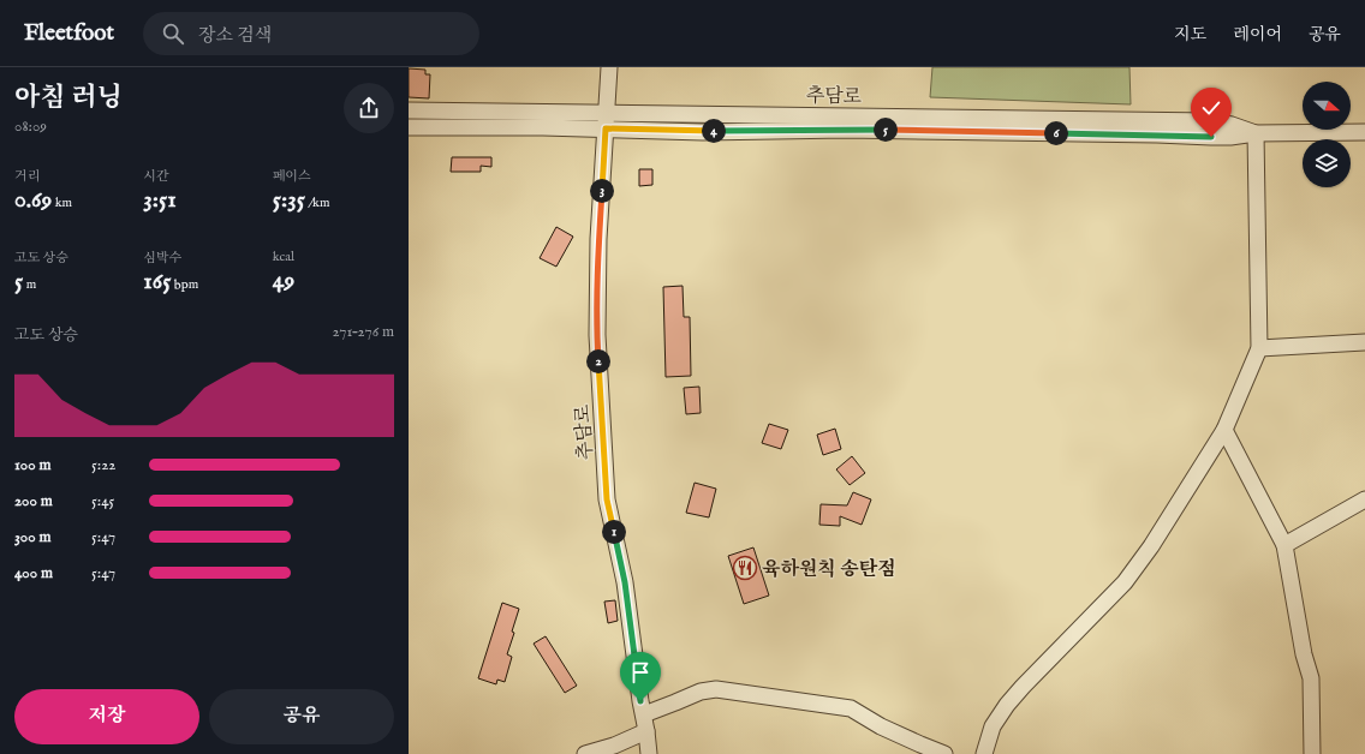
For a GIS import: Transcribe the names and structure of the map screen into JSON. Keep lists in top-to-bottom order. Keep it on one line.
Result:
{"streets":{"street":["추담로"]},"places":{"restaurant":["육하원칙 송탄점"]},"north":"right","page":{"header":"Fleetfoot","search":"장소 검색","nav":["지도","레이어","공유"],"heading":["아침 러닝","08:09"],"pins":["5","4","6","3","2","1"],"stats":[["거리","0.69 km"],["시간","3:51"],["페이스","5:35 /km"],["고도 상승","5 m"],["심박수","165 bpm"],["kcal","49"]],"chart":["고도 상승","271–276 m"],"list":[{"name":"100 m","note":"5:22"},{"name":"200 m","note":"5:45"},{"name":"300 m","note":"5:47"},{"name":"400 m","note":"5:47"}],"buttons":["저장","공유"]}}
